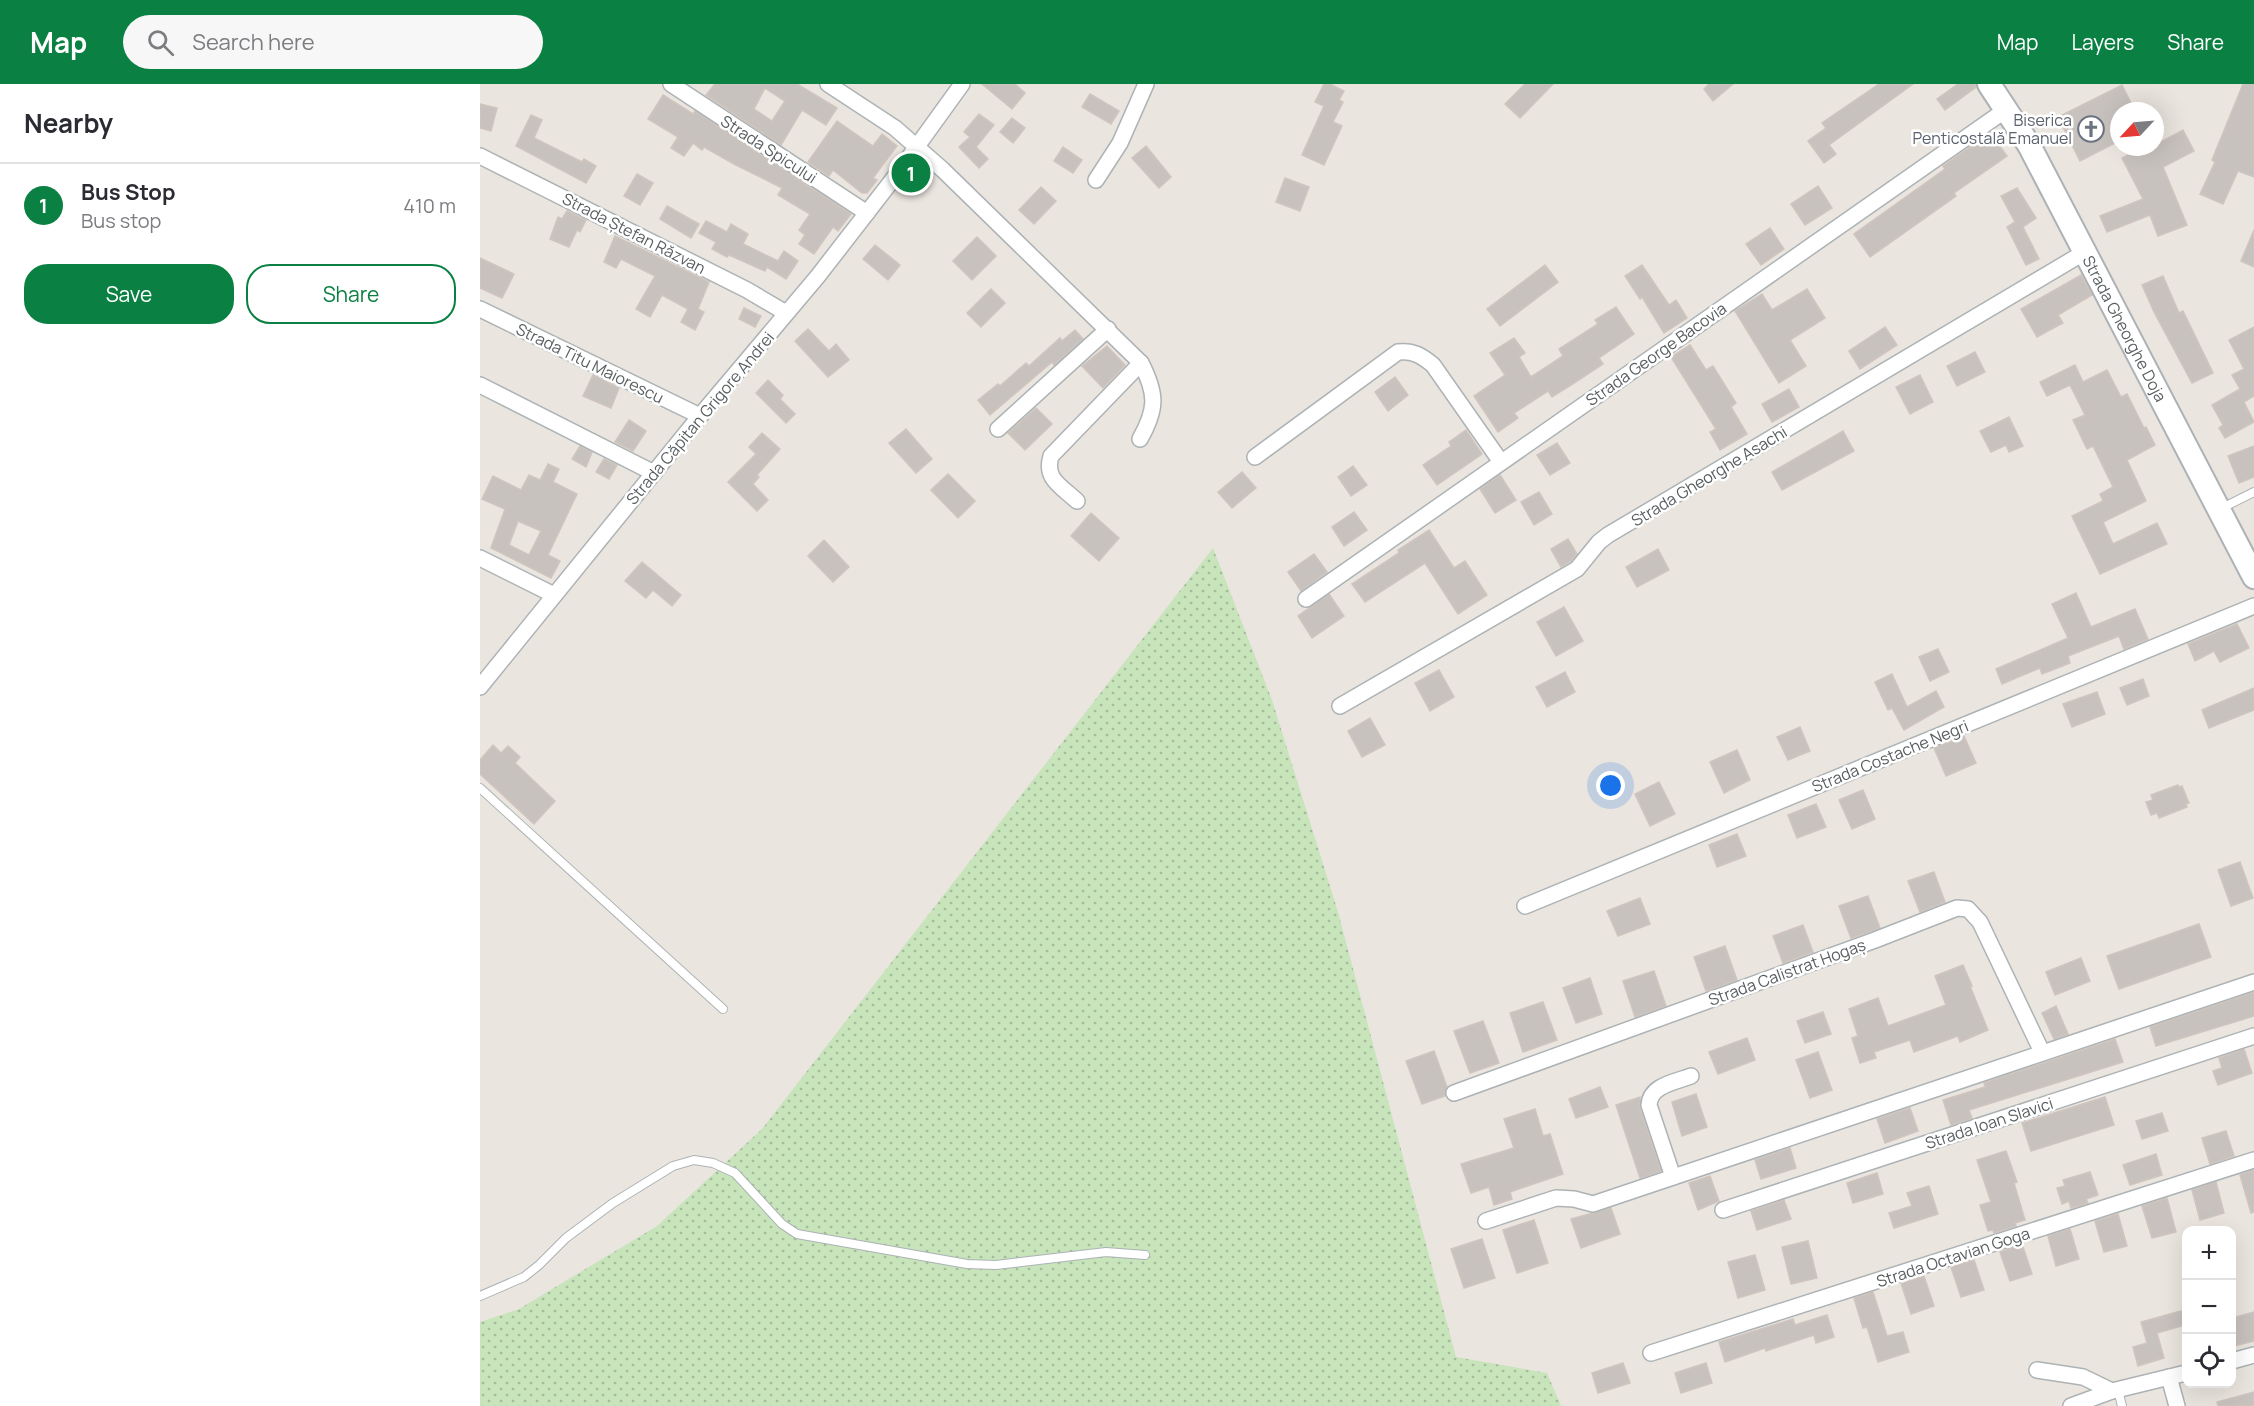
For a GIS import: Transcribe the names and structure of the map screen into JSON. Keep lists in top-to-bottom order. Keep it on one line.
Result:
{"streets":{"street":["Strada Spicului","Strada Ștefan Răzvan","Strada Gheorghe Doja","Strada George Bacovia","Strada Titu Maiorescu","Strada Căpitan Grigore Andrei","Strada Gheorghe Asachi","Strada Costache Negri","Strada Calistrat Hogaș","Strada Ioan Slavici","Strada Octavian Goga"]},"crossings":[["Strada Spicului","Strada Căpitan Grigore Andrei"],["Strada Ștefan Răzvan","Strada Căpitan Grigore Andrei"],["Strada Gheorghe Doja","Strada George Bacovia"],["Strada Gheorghe Doja","Strada Gheorghe Asachi"],["Strada Titu Maiorescu","Strada Căpitan Grigore Andrei"]],"places":{"church":["Biserica Penticostală Emanuel"]},"north":"bottom left","page":{"header":"Map","search":"Search here","nav":["Map","Layers","Share"],"heading":"Nearby","pins":"1","list":[{"mark":"1","name":"Bus Stop","note":"Bus stop","value":"410 m"}],"buttons":["Save","Share"],"map_buttons":["+","−"]}}
